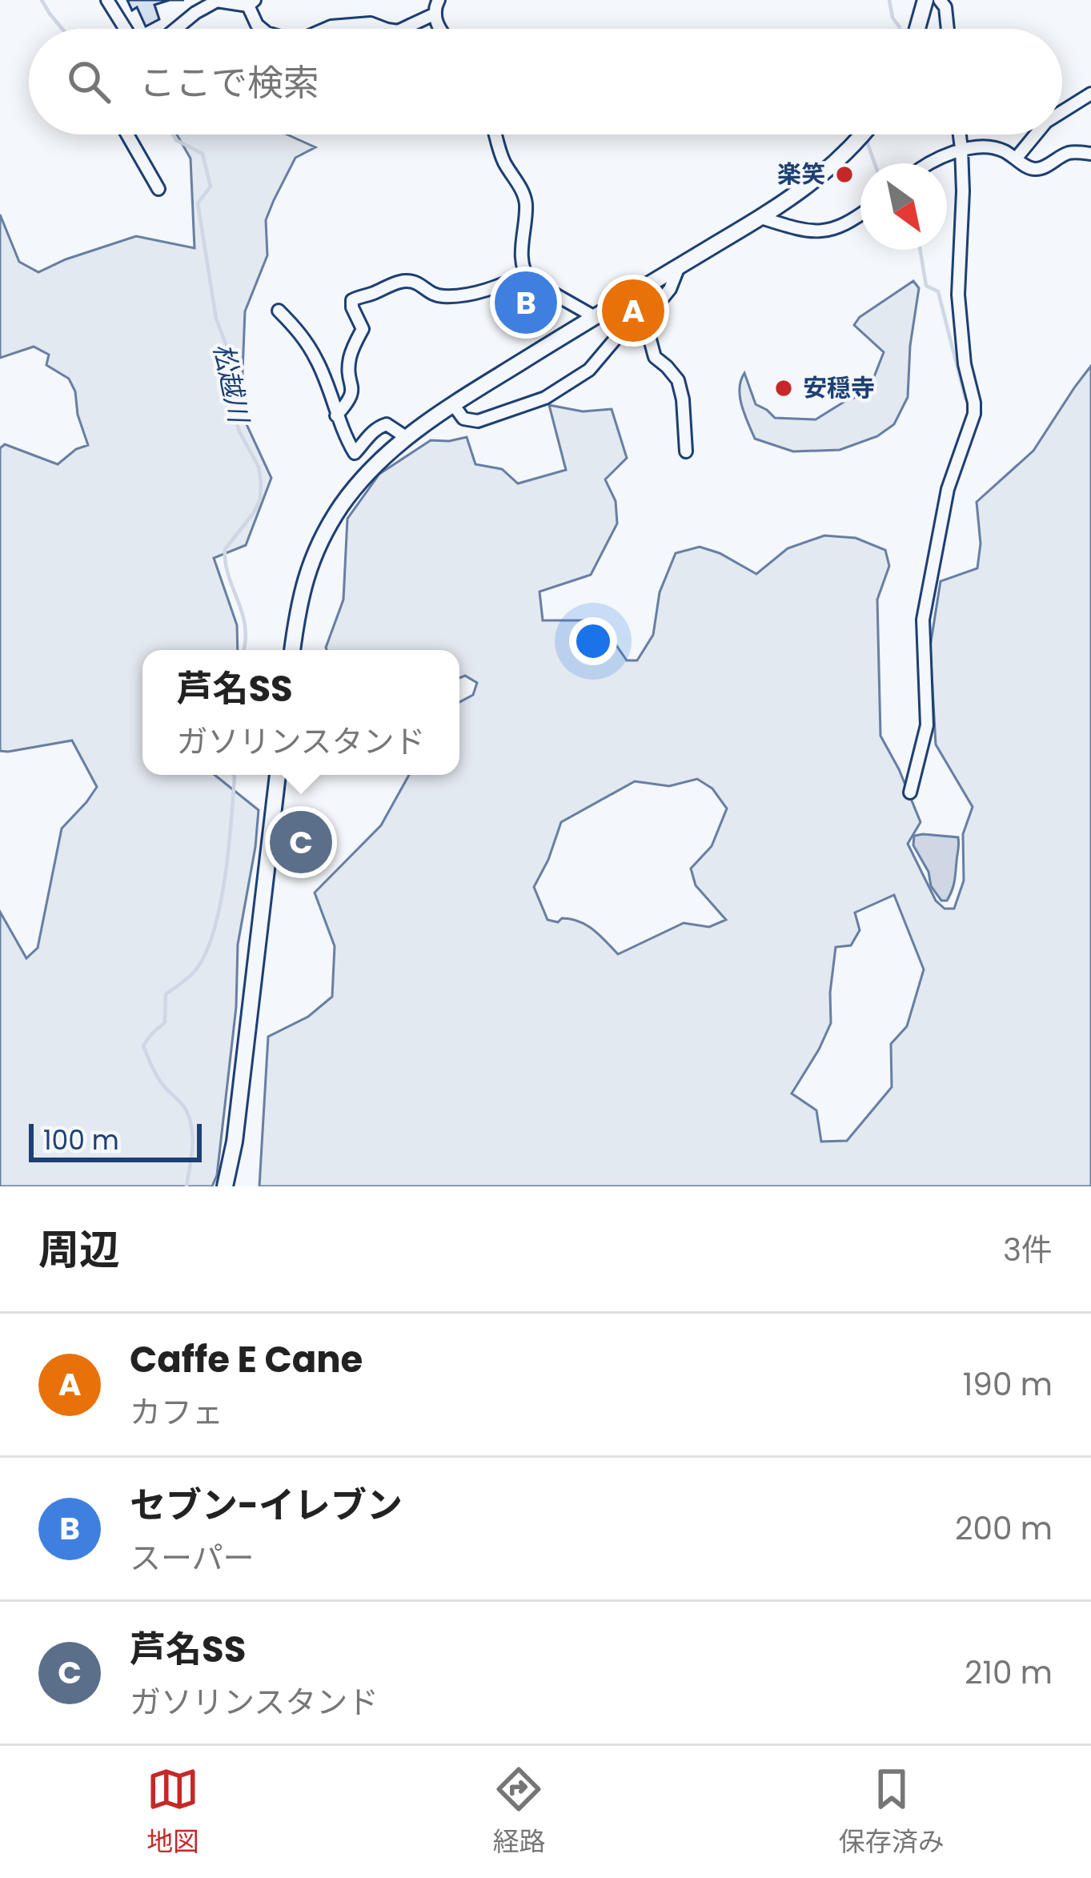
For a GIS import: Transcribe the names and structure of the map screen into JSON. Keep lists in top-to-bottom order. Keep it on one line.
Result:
{"water":["松越川"],"places":["楽笑","安穏寺"],"scale_bar":"100 m","north":"bottom right","page":{"search":"ここで検索","pins":["B","A","C"],"popup":["芦名SS","ガソリンスタンド"],"scale":"100 m","heading":["周辺","3件"],"list":[{"mark":"A","name":"Caffe E Cane","note":"カフェ","value":"190 m"},{"mark":"B","name":"セブン-イレブン","note":"スーパー","value":"200 m"},{"mark":"C","name":"芦名SS","note":"ガソリンスタンド","value":"210 m"}],"nav":["地図","経路","保存済み"]}}
